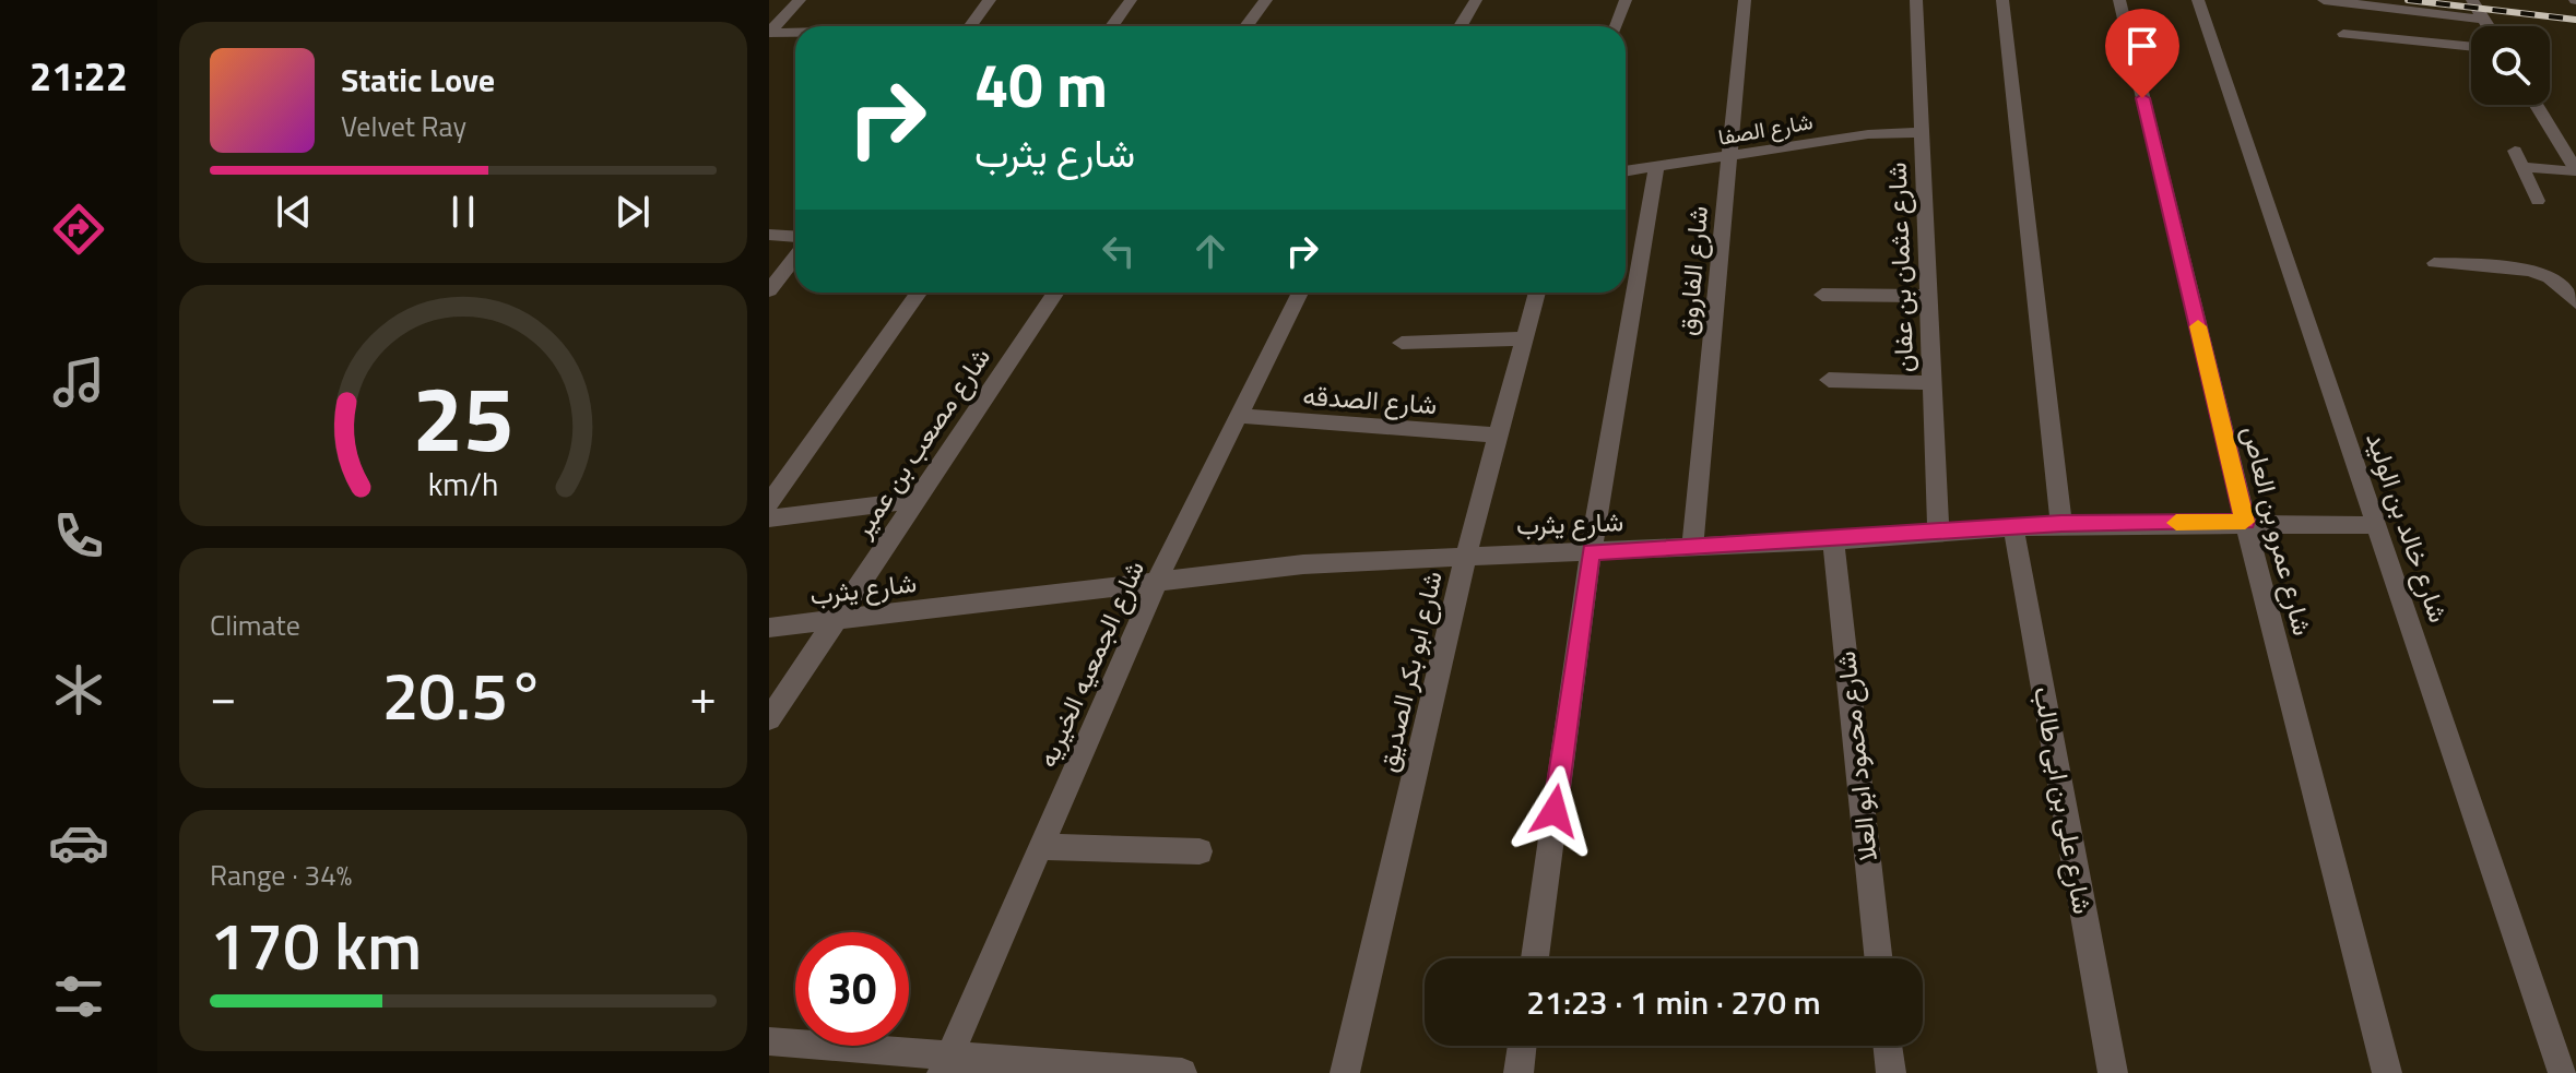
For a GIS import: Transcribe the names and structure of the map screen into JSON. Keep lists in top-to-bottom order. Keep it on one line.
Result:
{"streets":{"street":["شارع الصفا","شارع عثمان بن عفان","شارع الفاروق","شارع الصدقه","شارع مصعب بن عمير","شارع يثرب","شارع خالد بن الوليد","شارع عمرو بن العاص","شارع الجمعيه الخيريه","شارع ابو بكر الصديق","شارع محمود ابو العلا","شارع على بن ابى طالب"]},"crossings":[["شارع الصفا","شارع عثمان بن عفان"],["شارع الصفا","شارع الفاروق"],["شارع عثمان بن عفان","شارع يثرب"],["شارع الفاروق","شارع يثرب"],["شارع الصدقه","شارع الجمعيه الخيريه"],["شارع الصدقه","شارع ابو بكر الصديق"],["شارع مصعب بن عمير","شارع يثرب"],["شارع يثرب","شارع خالد بن الوليد"],["شارع يثرب","شارع عمرو بن العاص"],["شارع يثرب","شارع الجمعيه الخيريه"],["شارع يثرب","شارع ابو بكر الصديق"],["شارع يثرب","شارع محمود ابو العلا"],["شارع يثرب","شارع على بن ابى طالب"]],"page":{"tabs":"21:22","turn":["40 m","شارع يثرب"],"song":["Static Love","Velvet Ray"],"tile":["Climate",["Range · 34%","170 km"]],"heat":["−","20.5°","+"],"limit":"30","trip":"21:23 · 1 min · 270 m","gauge":["25","km/h"]}}
